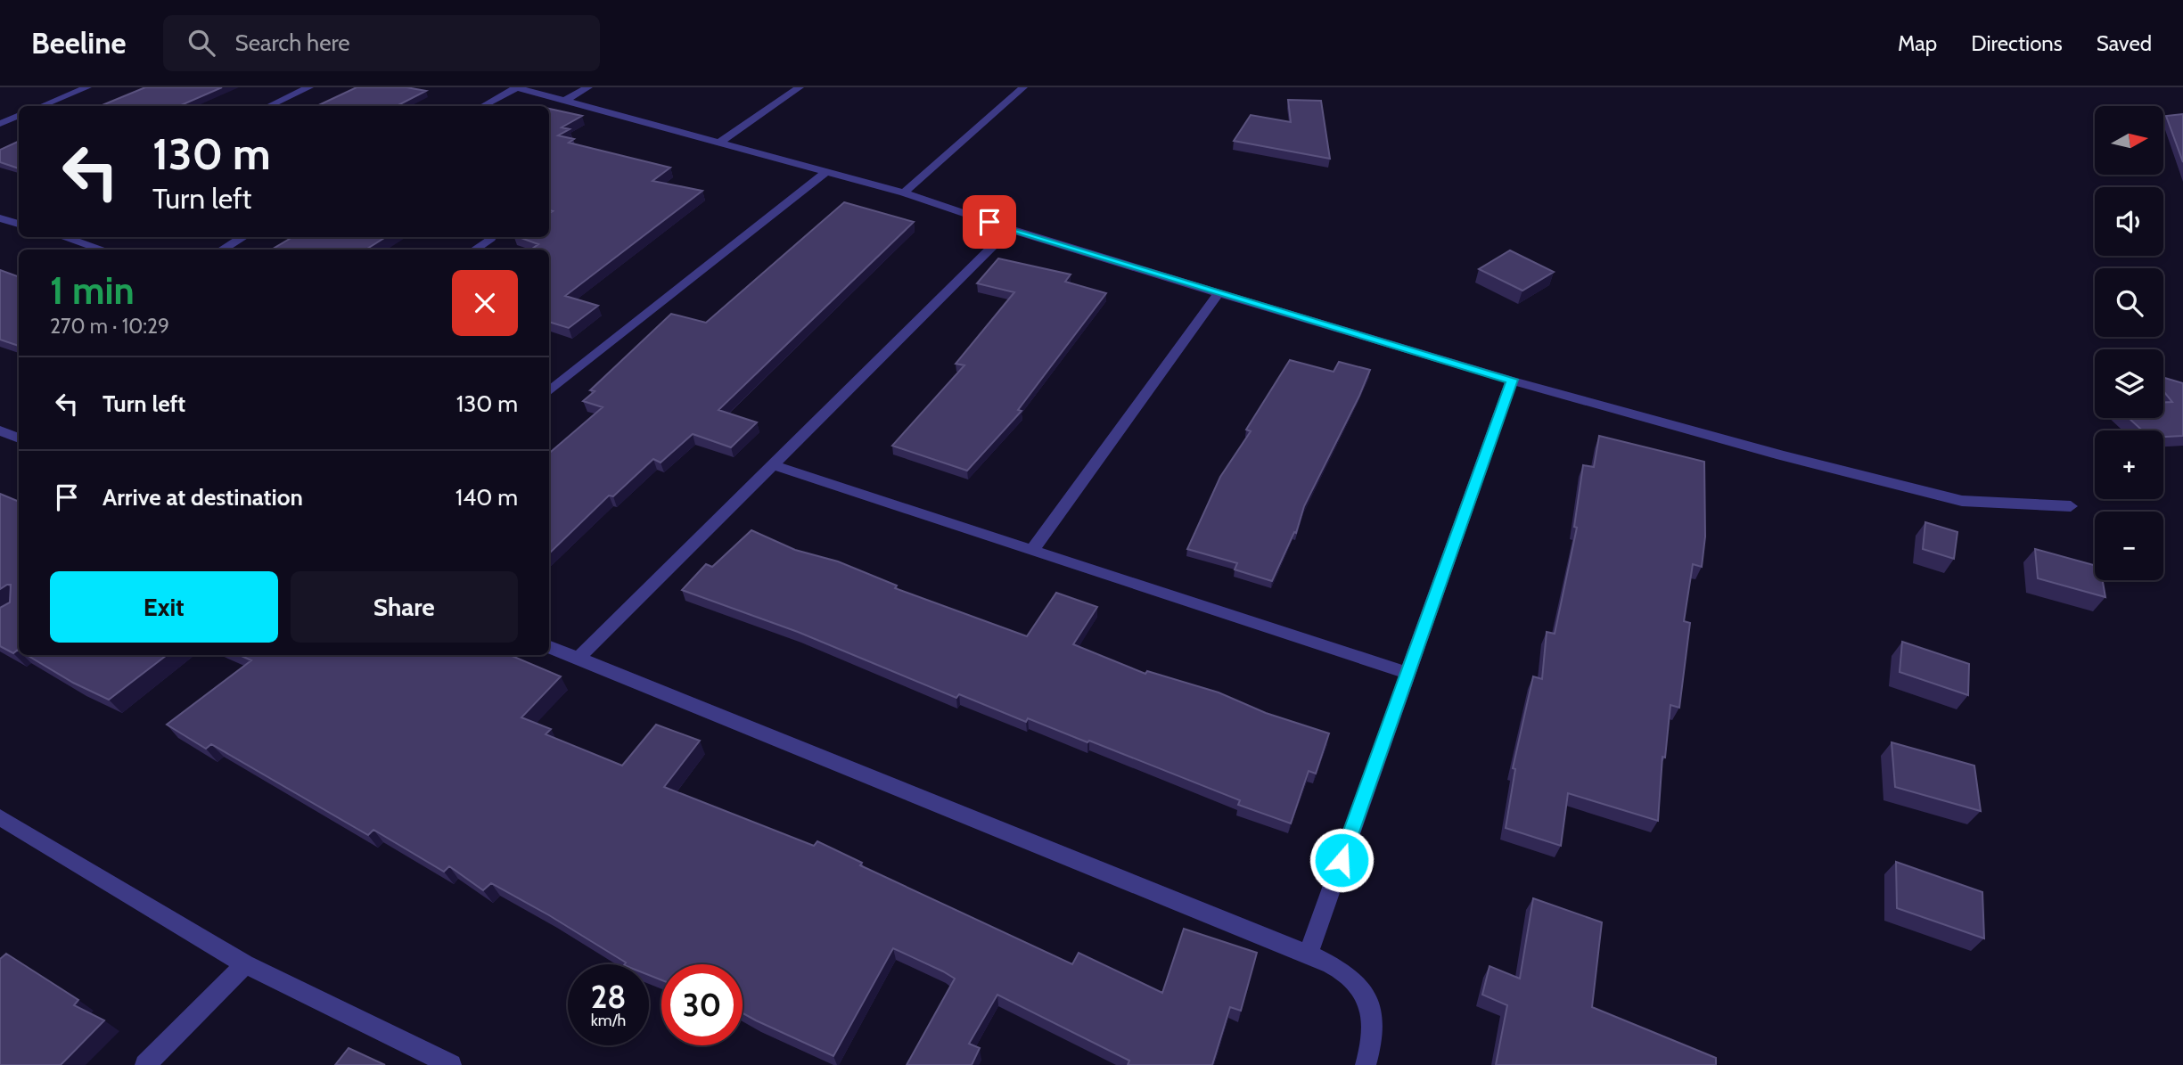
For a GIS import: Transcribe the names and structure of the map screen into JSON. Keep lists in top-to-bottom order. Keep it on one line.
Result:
{"north":"right","page":{"header":"Beeline","search":"Search here","nav":["Map","Directions","Saved"],"map_buttons":["+","−"],"turn":["130 m","Turn left"],"heading":["1 min","270 m · 10:29"],"list":[{"name":"Turn left","value":"130 m"},{"name":"Arrive at destination","value":"140 m"}],"buttons":["Exit","Share"],"speed":"28 km/h","limit":"30"}}
